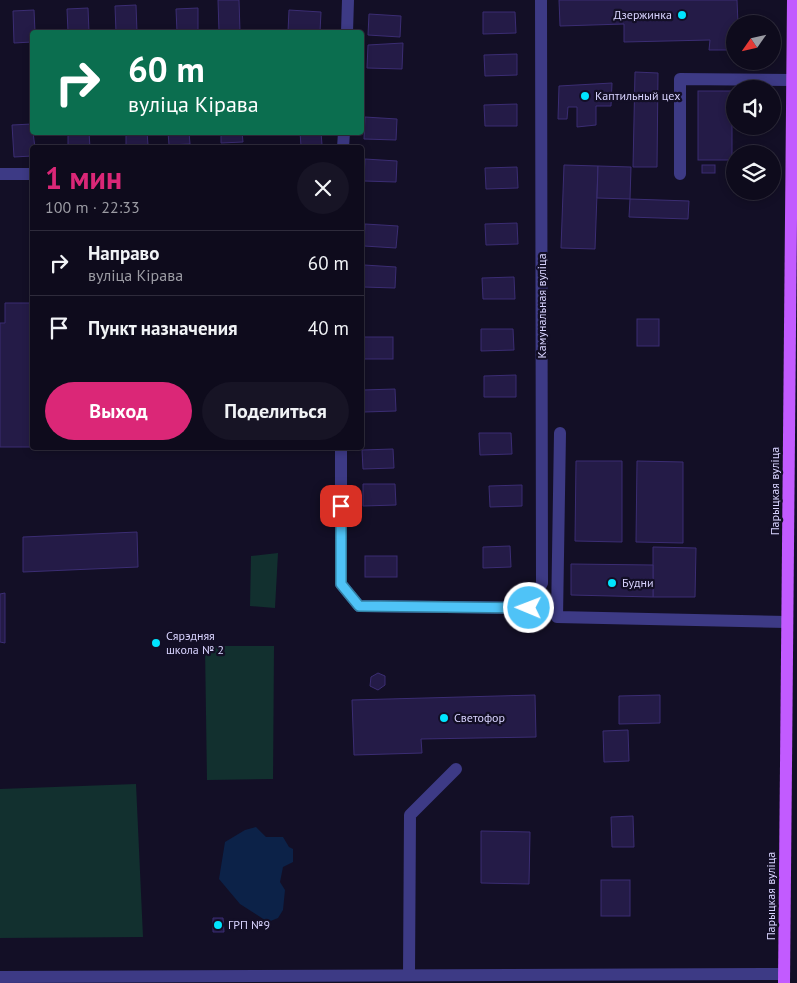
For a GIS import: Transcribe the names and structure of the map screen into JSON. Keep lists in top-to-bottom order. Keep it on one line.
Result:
{"streets":{"main road":["Парыцкая вуліца"],"street":["Камунальная вуліца"]},"places":["Дзержинка","Каптильный цех","Будни","Сярэдняя школа № 2","Светофор","ГРП №9"],"north":"bottom left","page":{"turn":["60 m","вуліца Кірава"],"heading":["1 мин","100 m · 22:33"],"list":[{"name":"Направо","note":"вуліца Кірава","value":"60 m"},{"name":"Пункт назначения","value":"40 m"}],"buttons":["Выход","Поделиться"]}}
